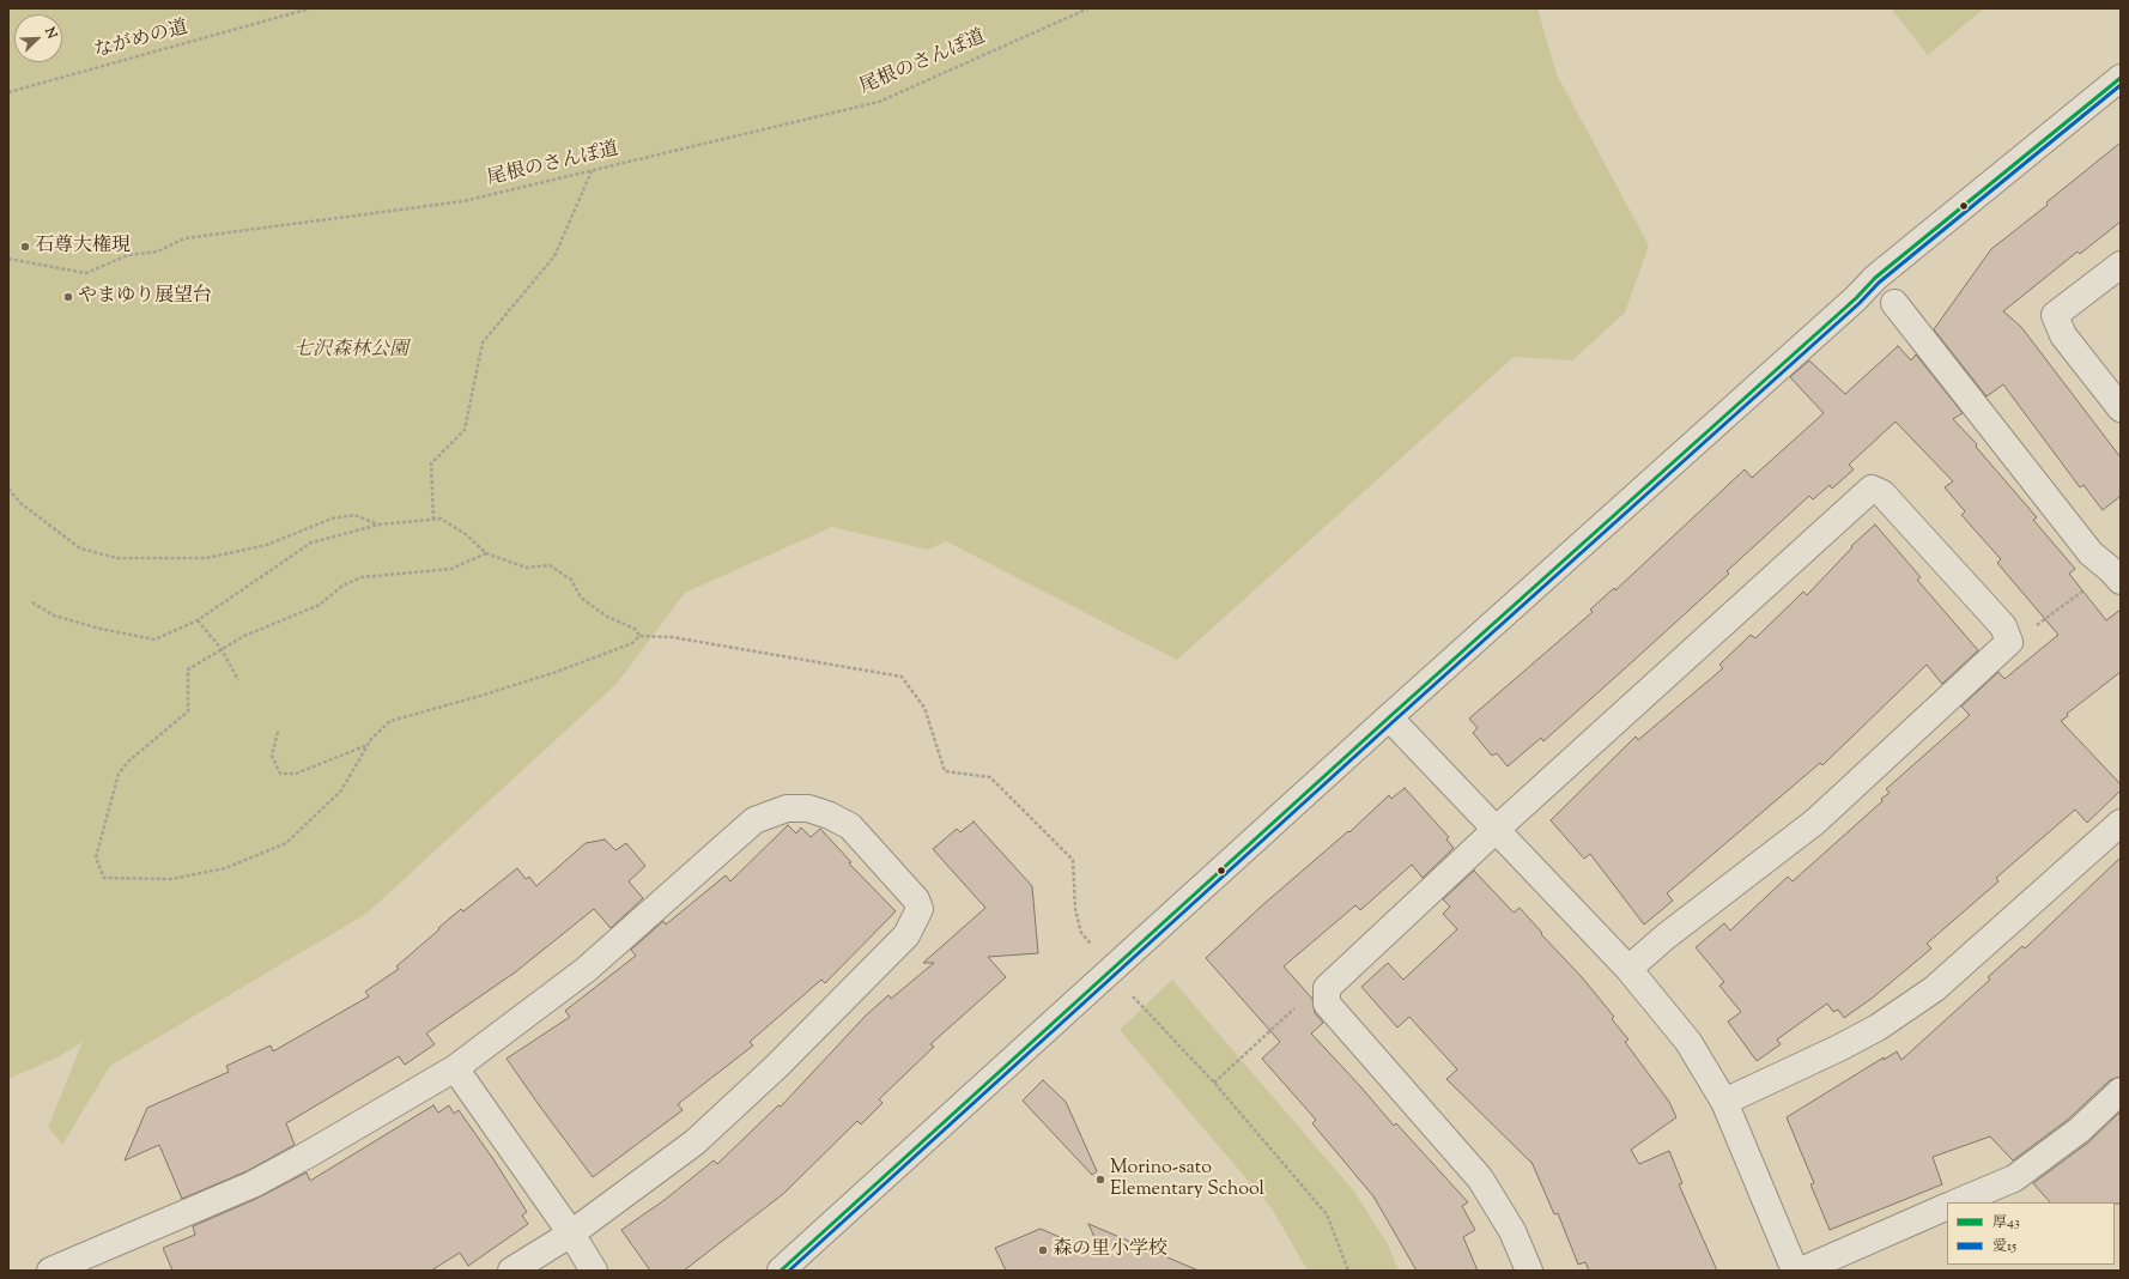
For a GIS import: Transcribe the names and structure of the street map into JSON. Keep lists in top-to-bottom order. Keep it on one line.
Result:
{"streets":{"path":["ながめの道","尾根のさんぽ道"]},"parks":["七沢森林公園"],"places":["石尊大権現","やまゆり展望台","Morino-sato Elementary School","森の里小学校"],"lines":["transit line 厚43","transit line 愛15"],"legend":["厚43","愛15"],"north":"top right"}
